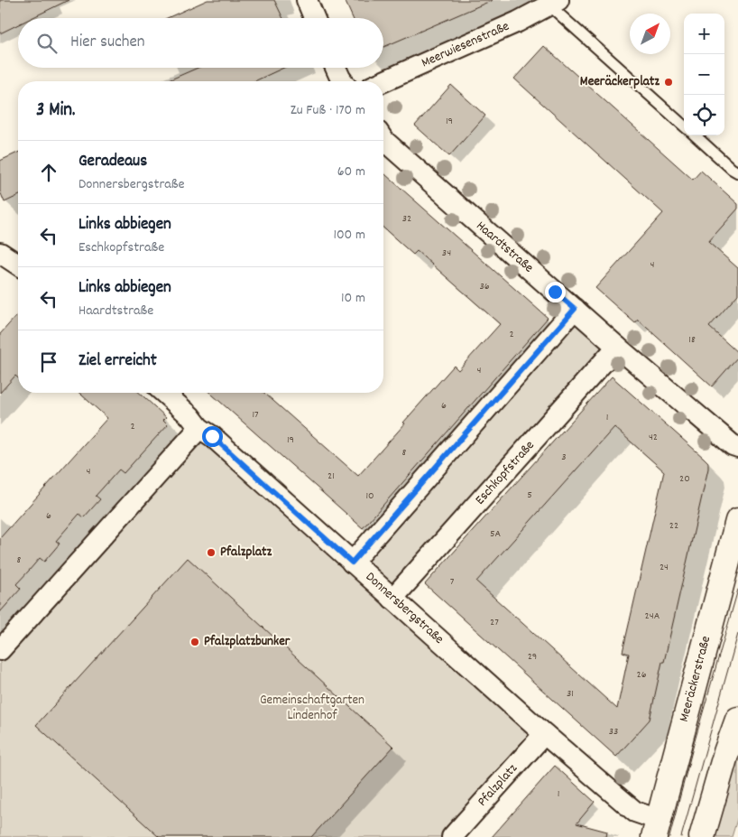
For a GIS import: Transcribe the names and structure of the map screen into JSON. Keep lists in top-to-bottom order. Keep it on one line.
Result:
{"streets":{"street":["Meerwiesenstraße","Haardtstraße","Eschkopfstraße","Donnersbergstraße","Meeräckerstraße","Pfalzplatz"]},"crossings":[["Haardtstraße","Eschkopfstraße"],["Eschkopfstraße","Donnersbergstraße"],["Donnersbergstraße","Meeräckerstraße"],["Donnersbergstraße","Pfalzplatz"]],"parks":["Gemeinschaftgarten Lindenhof"],"places":["Meeräckerplatz","Pfalzplatz","Pfalzplatzbunker"],"house_numbers":["19","32","34","4","36","2","18","4","6","17","1","2","42","19","8","3","4","21","20","5","10","6","22","5A","8","24","7","24A","27","29","26","31","33","1"],"north":"top right","page":{"map_buttons":["+","−"],"search":"Hier suchen","heading":["3 Min.","Zu Fuß · 170 m"],"list":[["Geradeaus","Donnersbergstraße","60 m"],["Links abbiegen","Eschkopfstraße","100 m"],["Links abbiegen","Haardtstraße","10 m"],"Ziel erreicht"]}}
